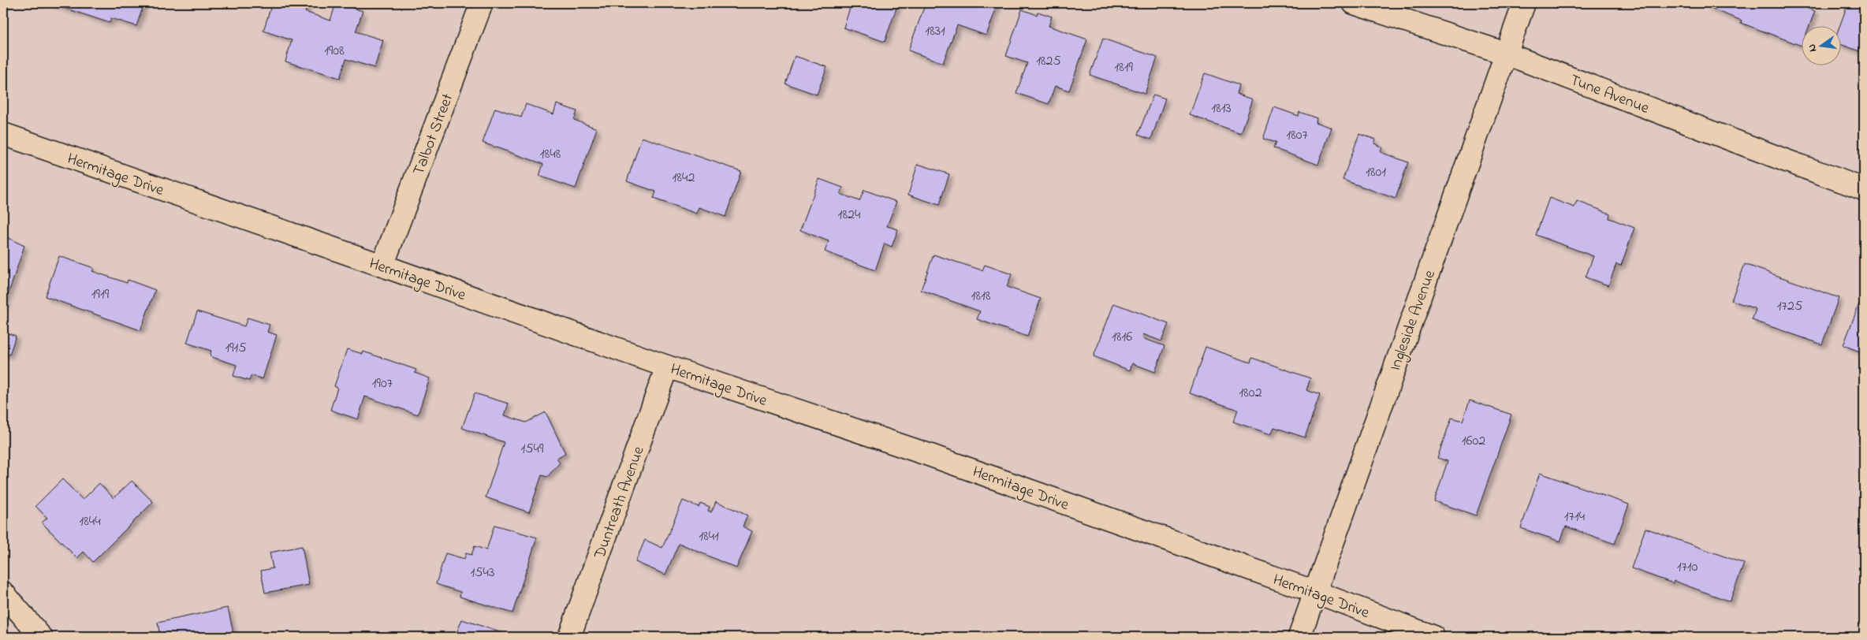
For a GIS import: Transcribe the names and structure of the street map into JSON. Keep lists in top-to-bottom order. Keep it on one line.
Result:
{"streets":{"street":["Tune Avenue","Talbot Street","Hermitage Drive","Ingleside Avenue","Duntreath Avenue"]},"crossings":[["Tune Avenue","Ingleside Avenue"],["Talbot Street","Hermitage Drive"],["Hermitage Drive","Ingleside Avenue"],["Hermitage Drive","Duntreath Avenue"]],"house_numbers":["1831","1908","1825","1819","1813","1807","1848","1801","1842","1824","1919","1818","1725","1816","1915","1907","1802","1602","1549","1714","1844","1841","1710","1543"],"north":"left"}
